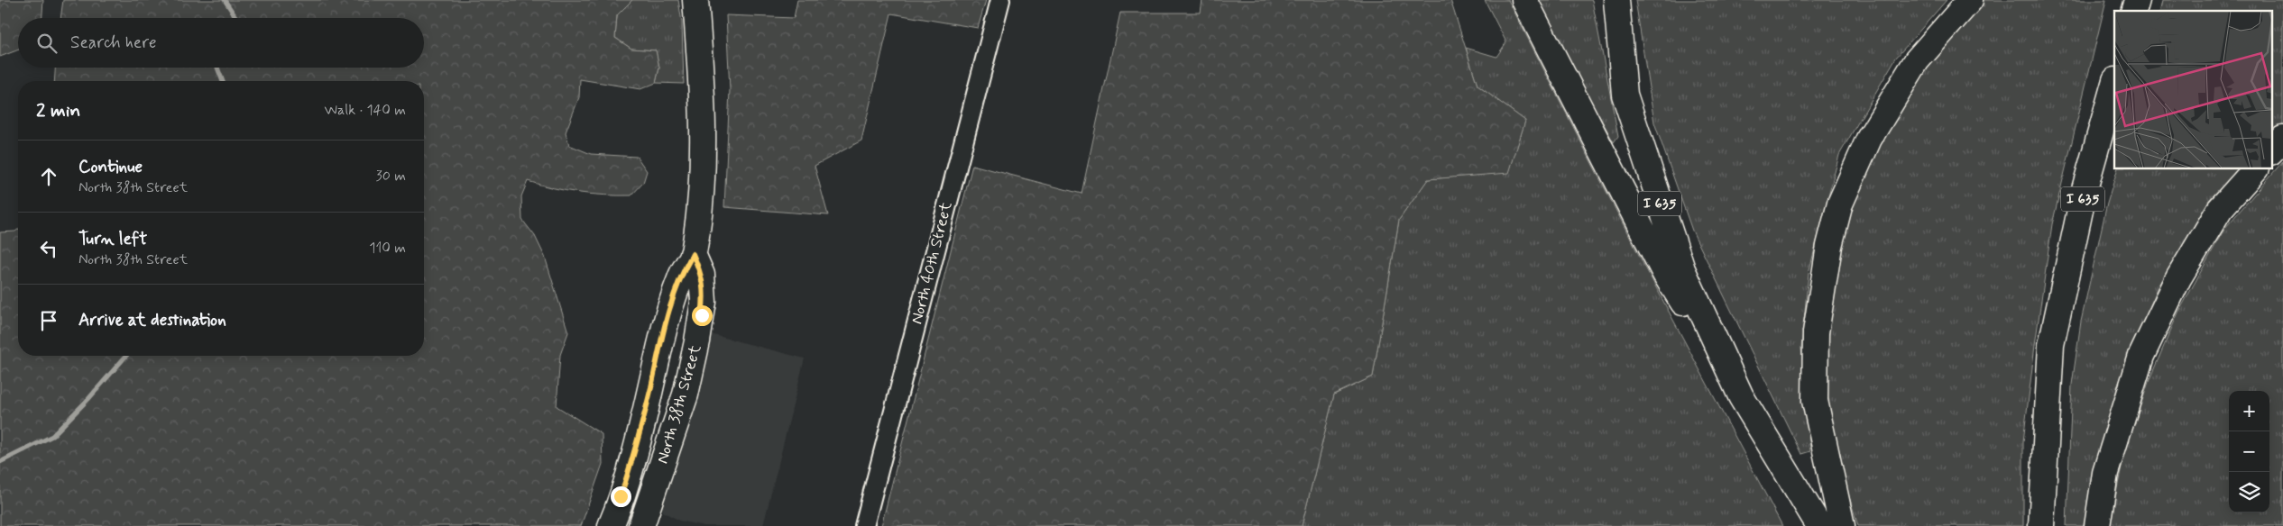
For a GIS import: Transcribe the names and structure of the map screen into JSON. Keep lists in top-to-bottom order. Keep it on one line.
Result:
{"streets":{"main road":["I 635","North 38th Street"],"street":["North 40th Street"]},"page":{"search":"Search here","heading":["2 min","Walk · 140 m"],"list":[["Continue","North 38th Street","30 m"],["Turn left","North 38th Street","110 m"],"Arrive at destination"],"map_buttons":["+","−"]}}
